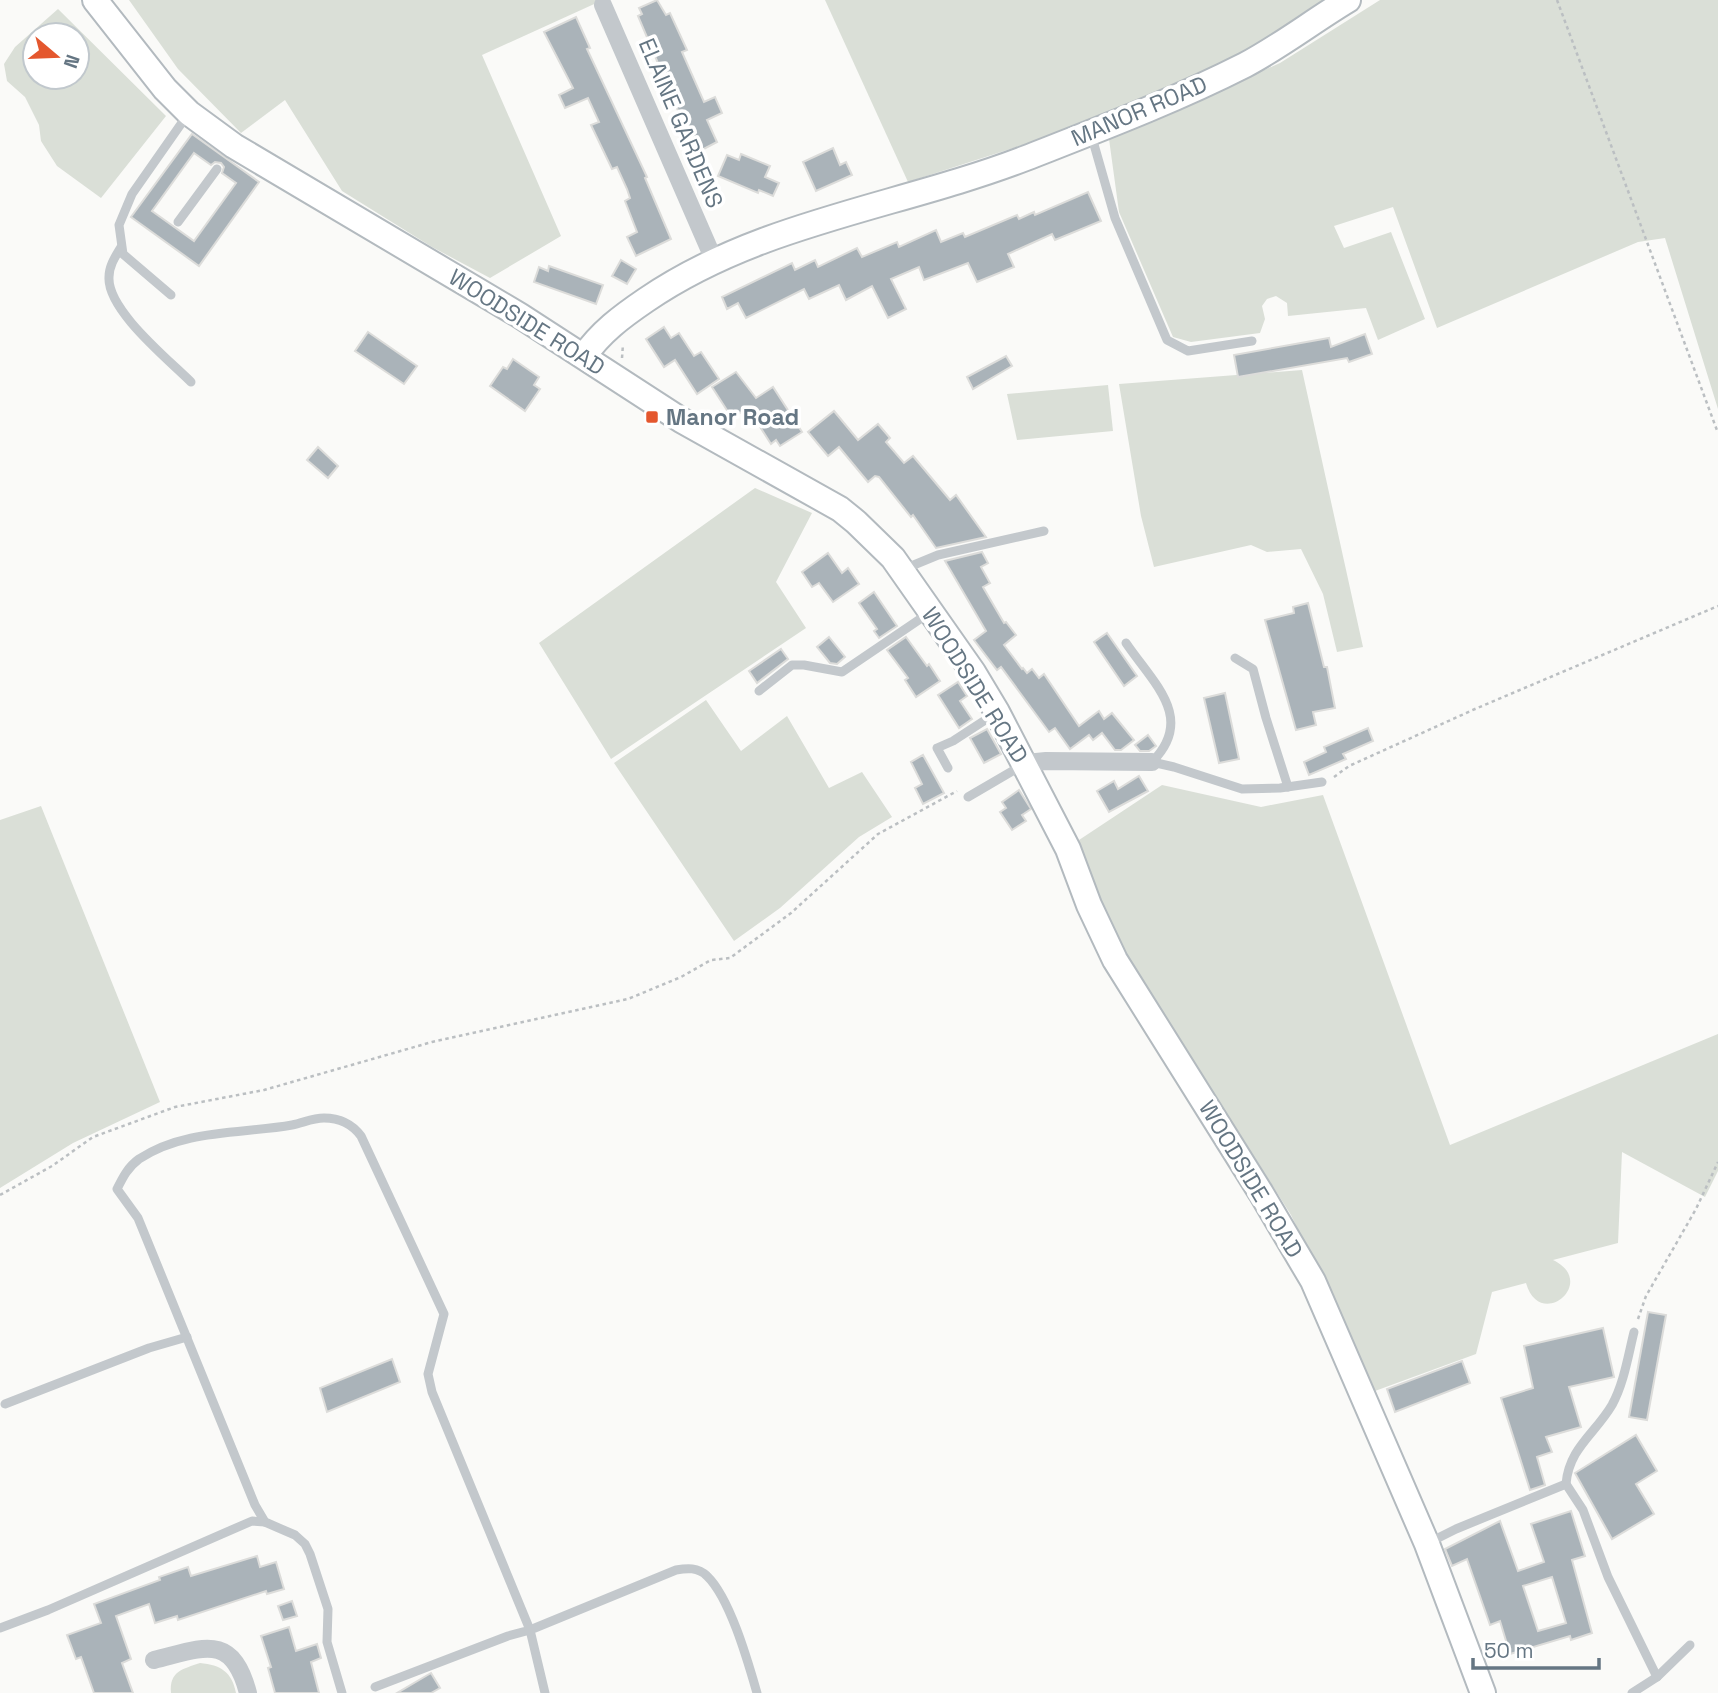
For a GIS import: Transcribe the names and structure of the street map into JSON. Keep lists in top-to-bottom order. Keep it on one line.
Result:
{"streets":{"street":["MANOR ROAD","ELAINE GARDENS","WOODSIDE ROAD"]},"crossings":[["MANOR ROAD","ELAINE GARDENS"],["MANOR ROAD","WOODSIDE ROAD"]],"places":{"transit":["Manor Road"]},"scale_bar":"50 m","north":"right"}
